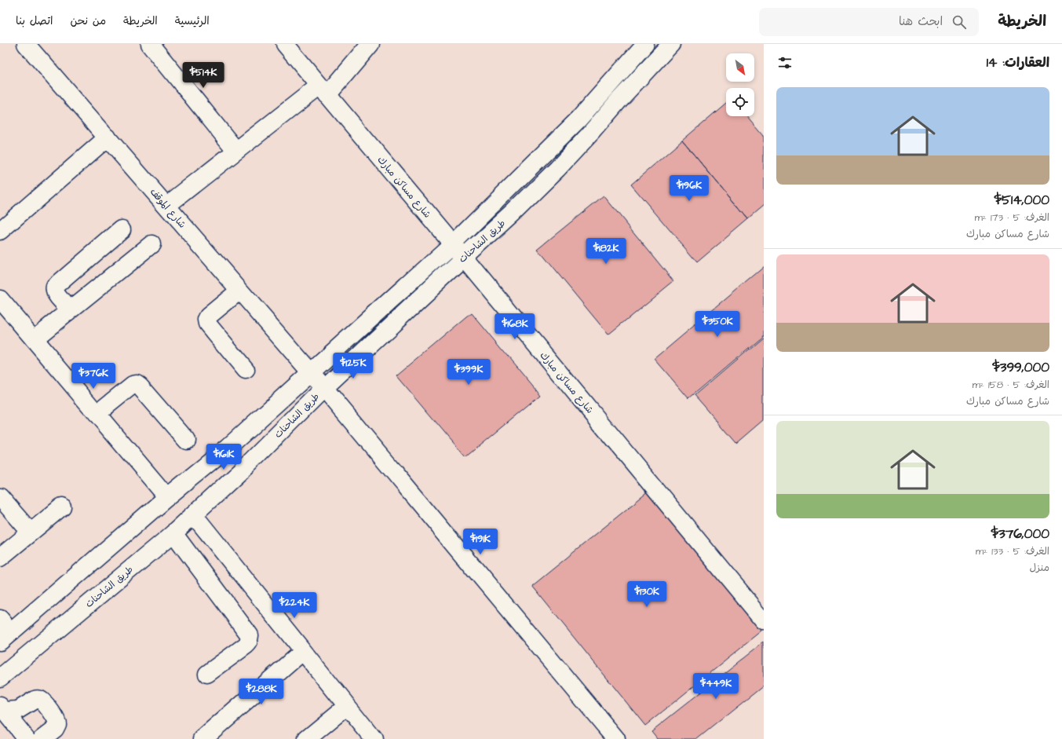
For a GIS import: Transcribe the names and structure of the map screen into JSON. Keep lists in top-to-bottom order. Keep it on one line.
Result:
{"streets":{"main road":["شارع مساكن مبارك","شارع الموقف","طريق الشاحنات"]},"crossings":[["شارع مساكن مبارك","طريق الشاحنات"],["شارع الموقف","طريق الشاحنات"]],"north":"bottom right","page":{"header":"الخريطة","search":"ابحث هنا","nav":["الرئيسية","الخريطة","من نحن","اتصل بنا"],"heading":"العقارات: 14","price":["$514K","$196K","$182K","$350K","$168K","$125K","$399K","$376K","$161K","$191K","$130K","$224K","$449K","$288K"],"list":[{"name":"$514,000","note":"الغرف: 5 · 173 m² · شارع مساكن مبارك"},{"name":"$399,000","note":"الغرف: 5 · 158 m² · شارع مساكن مبارك"},{"name":"$376,000","note":"الغرف: 5 · 133 m² · منزل"}]}}
